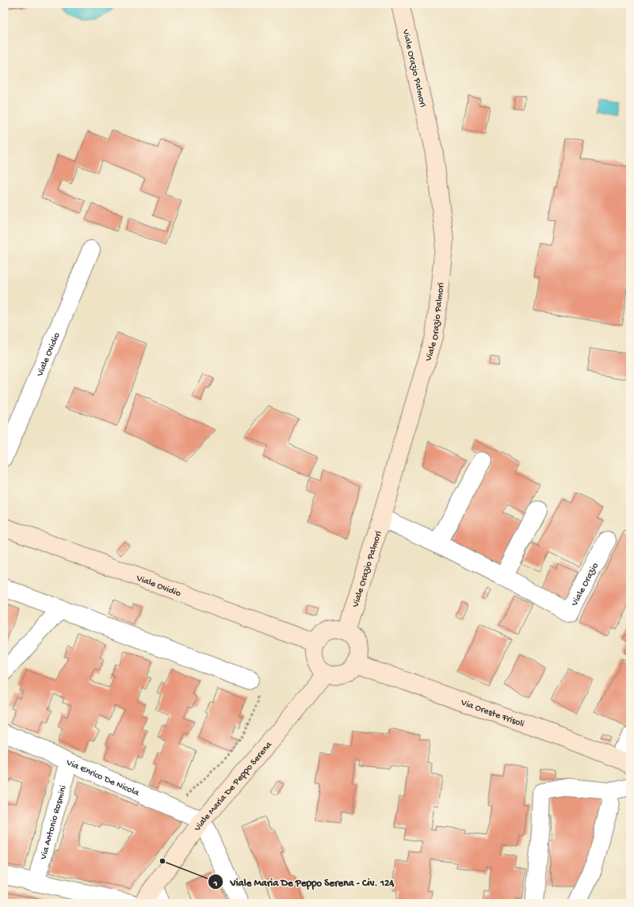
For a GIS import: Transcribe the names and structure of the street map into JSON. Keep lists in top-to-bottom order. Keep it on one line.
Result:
{"streets":{"street":["Viale Orazio Palmori","Viale Ovidio","Viale Orazio","Via Oreste Frisoli","Via Enrico De Nicola","Viale Maria De Peppo Serena","Via Antonio Rosmini"]},"crossings":[["Viale Orazio Palmori","Viale Ovidio"],["Viale Orazio Palmori","Viale Orazio"],["Viale Orazio Palmori","Via Oreste Frisoli"],["Viale Orazio Palmori","Viale Maria De Peppo Serena"],["Viale Ovidio","Via Oreste Frisoli"],["Viale Ovidio","Viale Maria De Peppo Serena"],["Via Oreste Frisoli","Viale Maria De Peppo Serena"],["Via Enrico De Nicola","Viale Maria De Peppo Serena"],["Via Enrico De Nicola","Via Antonio Rosmini"]],"places":["Viale Maria De Peppo Serena - Civ. 124"]}
